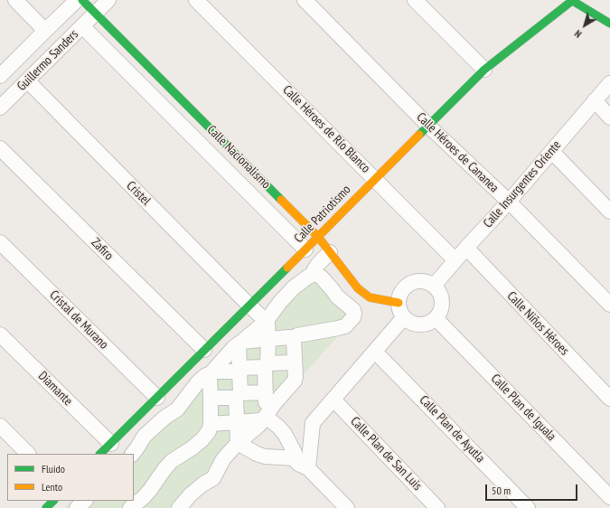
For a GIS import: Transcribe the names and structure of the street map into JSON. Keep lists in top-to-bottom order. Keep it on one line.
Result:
{"streets":{"street":["Guillermo Sanders","Calle Héroes de Río Blanco","Calle Héroes de Cananea","Calle Nacionalismo","Calle Insurgentes Oriente","Cristel","Calle Patriotismo","Zafiro","Cristal de Murano","Calle Niños Héroes","Diamante","Calle Plan de Iguala","Calle Plan de Ayutla","Calle Plan de San Luis"]},"crossings":[["Guillermo Sanders","Calle Nacionalismo"],["Guillermo Sanders","Cristel"],["Calle Héroes de Río Blanco","Calle Insurgentes Oriente"],["Calle Héroes de Río Blanco","Calle Patriotismo"],["Calle Héroes de Cananea","Calle Insurgentes Oriente"],["Calle Héroes de Cananea","Calle Patriotismo"],["Calle Nacionalismo","Calle Insurgentes Oriente"],["Calle Nacionalismo","Calle Patriotismo"],["Calle Nacionalismo","Calle Plan de Iguala"],["Calle Insurgentes Oriente","Calle Niños Héroes"],["Calle Insurgentes Oriente","Calle Plan de Iguala"],["Cristel","Calle Patriotismo"],["Calle Patriotismo","Zafiro"],["Calle Patriotismo","Cristal de Murano"],["Calle Patriotismo","Diamante"]],"legend":["Fluido","Lento"],"scale_bar":"50 m","north":"bottom left"}
